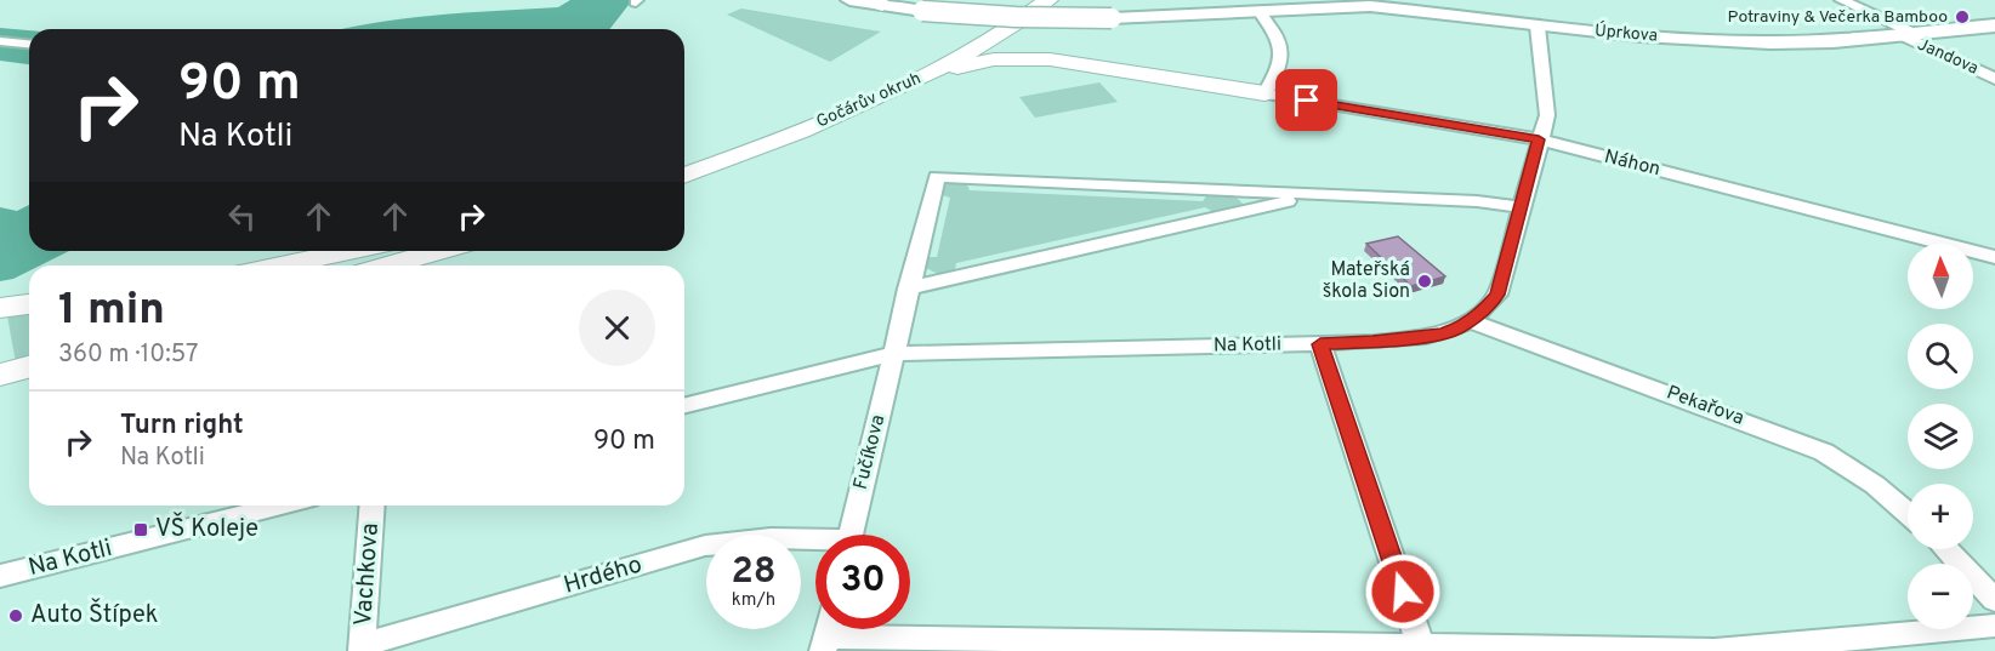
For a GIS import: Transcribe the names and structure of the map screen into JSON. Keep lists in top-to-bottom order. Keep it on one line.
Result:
{"streets":{"main road":["Gočárův okruh"],"street":["Úprkova","Jandova","Náhon","Na Kotli","Pekařova","Fučíkova","Vachkova","Hrdého"]},"crossings":[["Úprkova","Jandova"],["Úprkova","Na Kotli"],["Náhon","Na Kotli"],["Na Kotli","Pekařova"],["Na Kotli","Fučíkova"],["Vachkova","Hrdého"]],"places":{"other":["Potraviny & Večerka Bamboo","Mateřská škola Sion","Auto Štípek"],"transit":["VŠ Koleje"]},"north":"top","page":{"turn":["90 m","Na Kotli"],"map_buttons":["+","−"],"heading":["1 min","360 m · 10:57"],"list":[{"name":"Turn right","note":"Na Kotli","value":"90 m"}],"speed":"28 km/h","limit":"30"}}
